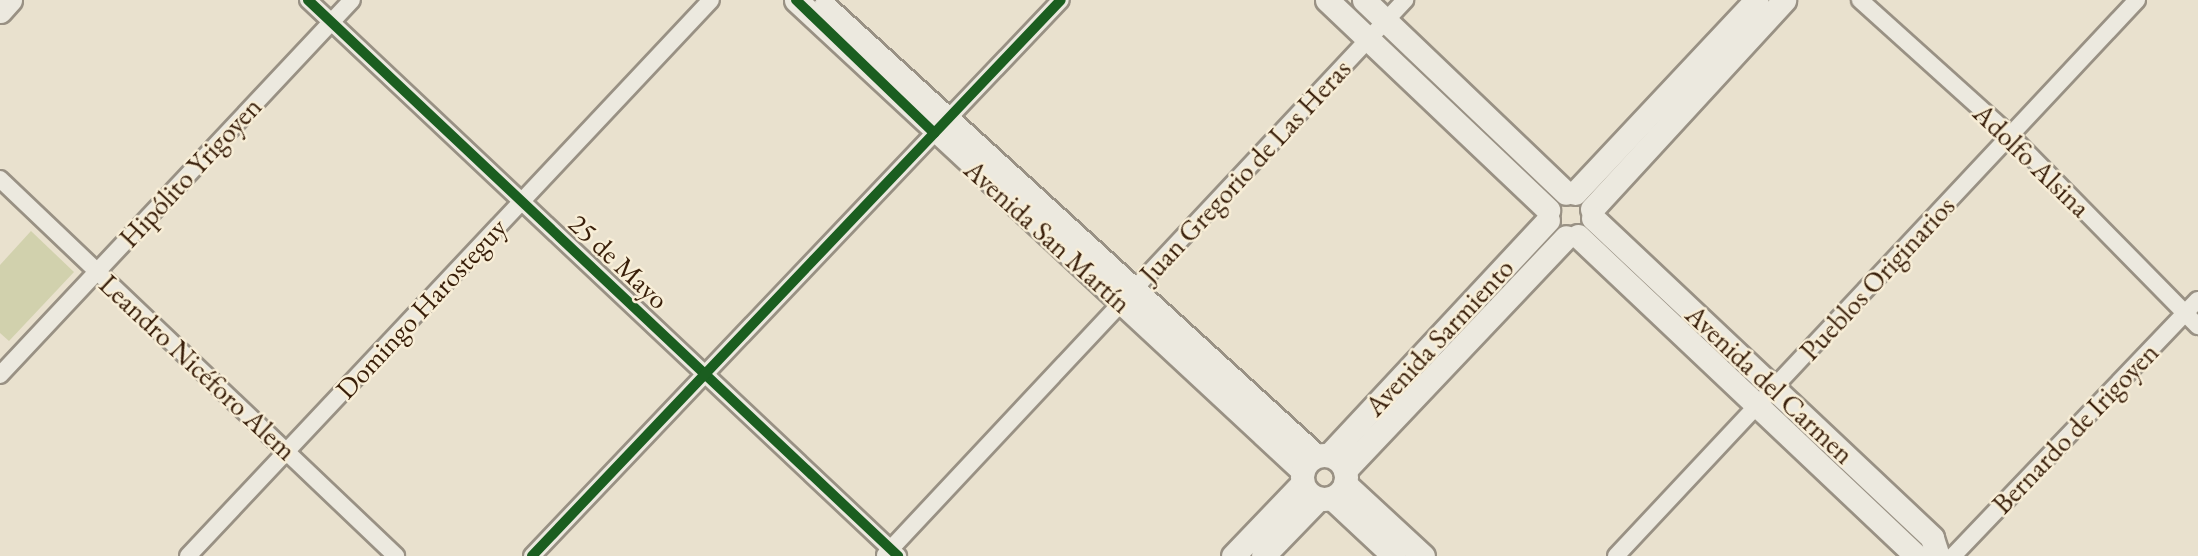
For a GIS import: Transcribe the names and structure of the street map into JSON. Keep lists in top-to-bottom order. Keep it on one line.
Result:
{"streets":{"main road":["Avenida San Martín","Avenida Sarmiento","Avenida del Carmen"],"street":["Adolfo Alsina","Juan Gregorio de Las Heras","Hipólito Yrigoyen","25 de Mayo","Pueblos Originarios","Domingo Harosteguy","Leandro Nicéforo Alem","Bernardo de Irigoyen"]},"crossings":[["Adolfo Alsina","Pueblos Originarios"],["Adolfo Alsina","Bernardo de Irigoyen"],["Juan Gregorio de Las Heras","Avenida San Martín"],["Juan Gregorio de Las Heras","25 de Mayo"],["Hipólito Yrigoyen","25 de Mayo"],["Hipólito Yrigoyen","Leandro Nicéforo Alem"],["Avenida San Martín","Avenida Sarmiento"],["25 de Mayo","Domingo Harosteguy"],["Pueblos Originarios","Avenida del Carmen"],["Domingo Harosteguy","Leandro Nicéforo Alem"],["Avenida Sarmiento","Avenida del Carmen"]]}
